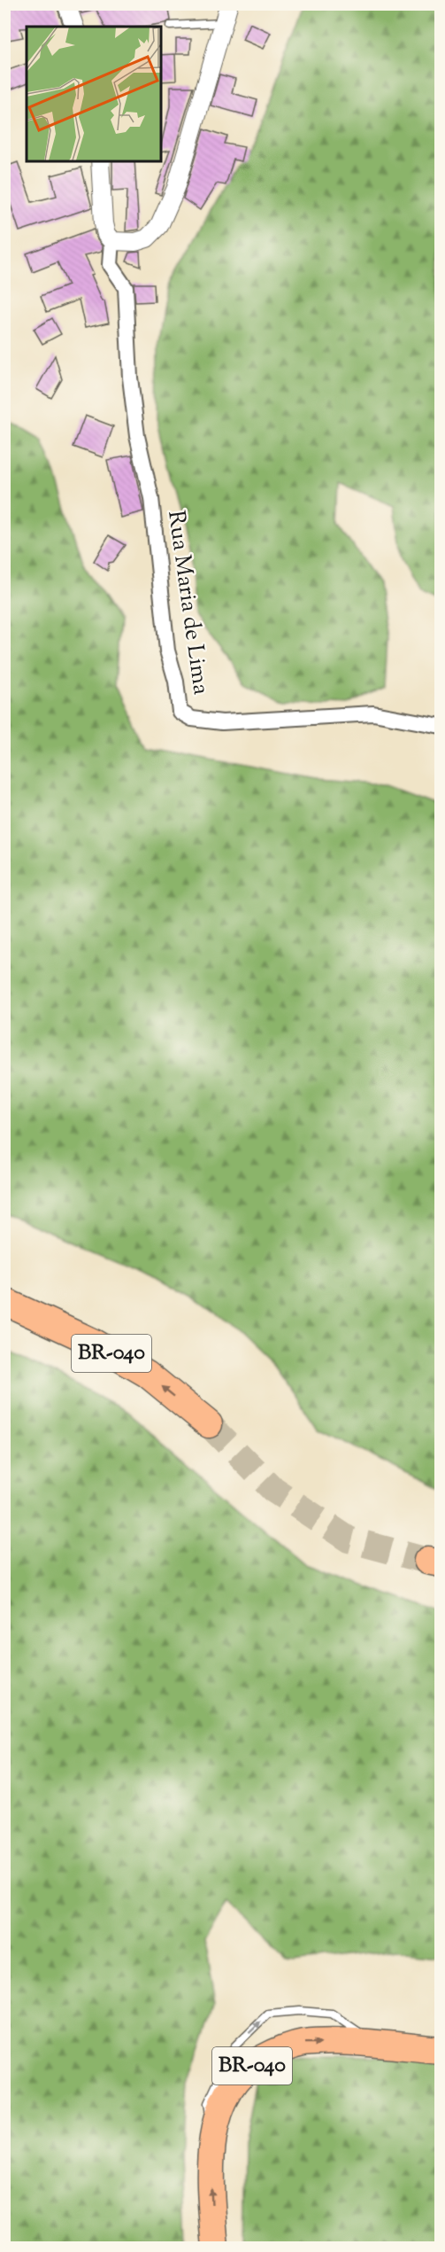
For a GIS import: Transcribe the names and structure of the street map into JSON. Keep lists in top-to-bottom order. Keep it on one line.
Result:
{"streets":{"highway":["BR-040"],"street":["Rua Maria de Lima"]}}
